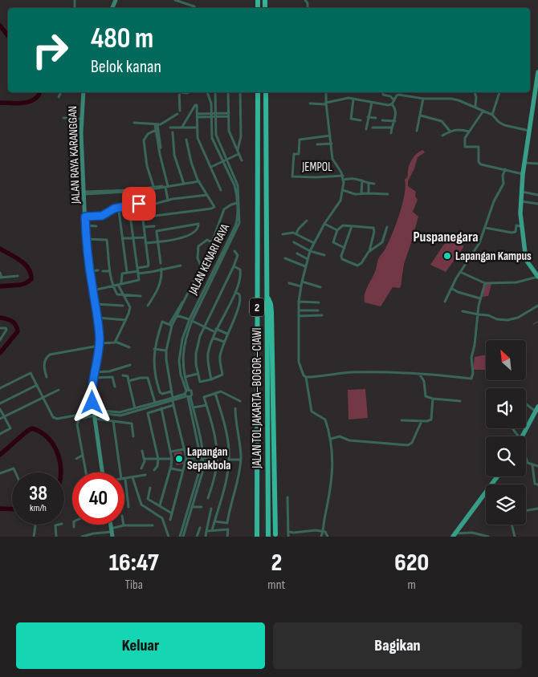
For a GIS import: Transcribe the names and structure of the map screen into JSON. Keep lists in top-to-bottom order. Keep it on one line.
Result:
{"streets":{"highway":["2","JALAN TOL JAKARTA–BOGOR–CIAWI"],"street":["JALAN RAYA KARANGGAN","JEMPOL","JALAN KENARI RAYA"]},"districts":["Puspanegara"],"places":["Lapangan Kampus","Lapangan Sepakbola"],"north":"top left","page":{"turn":["480 m","Belok kanan"],"speed":"38 km/h","limit":"40","eta":["16:47","Tiba","2","mnt","620","m"],"buttons":["Keluar","Bagikan"]}}
